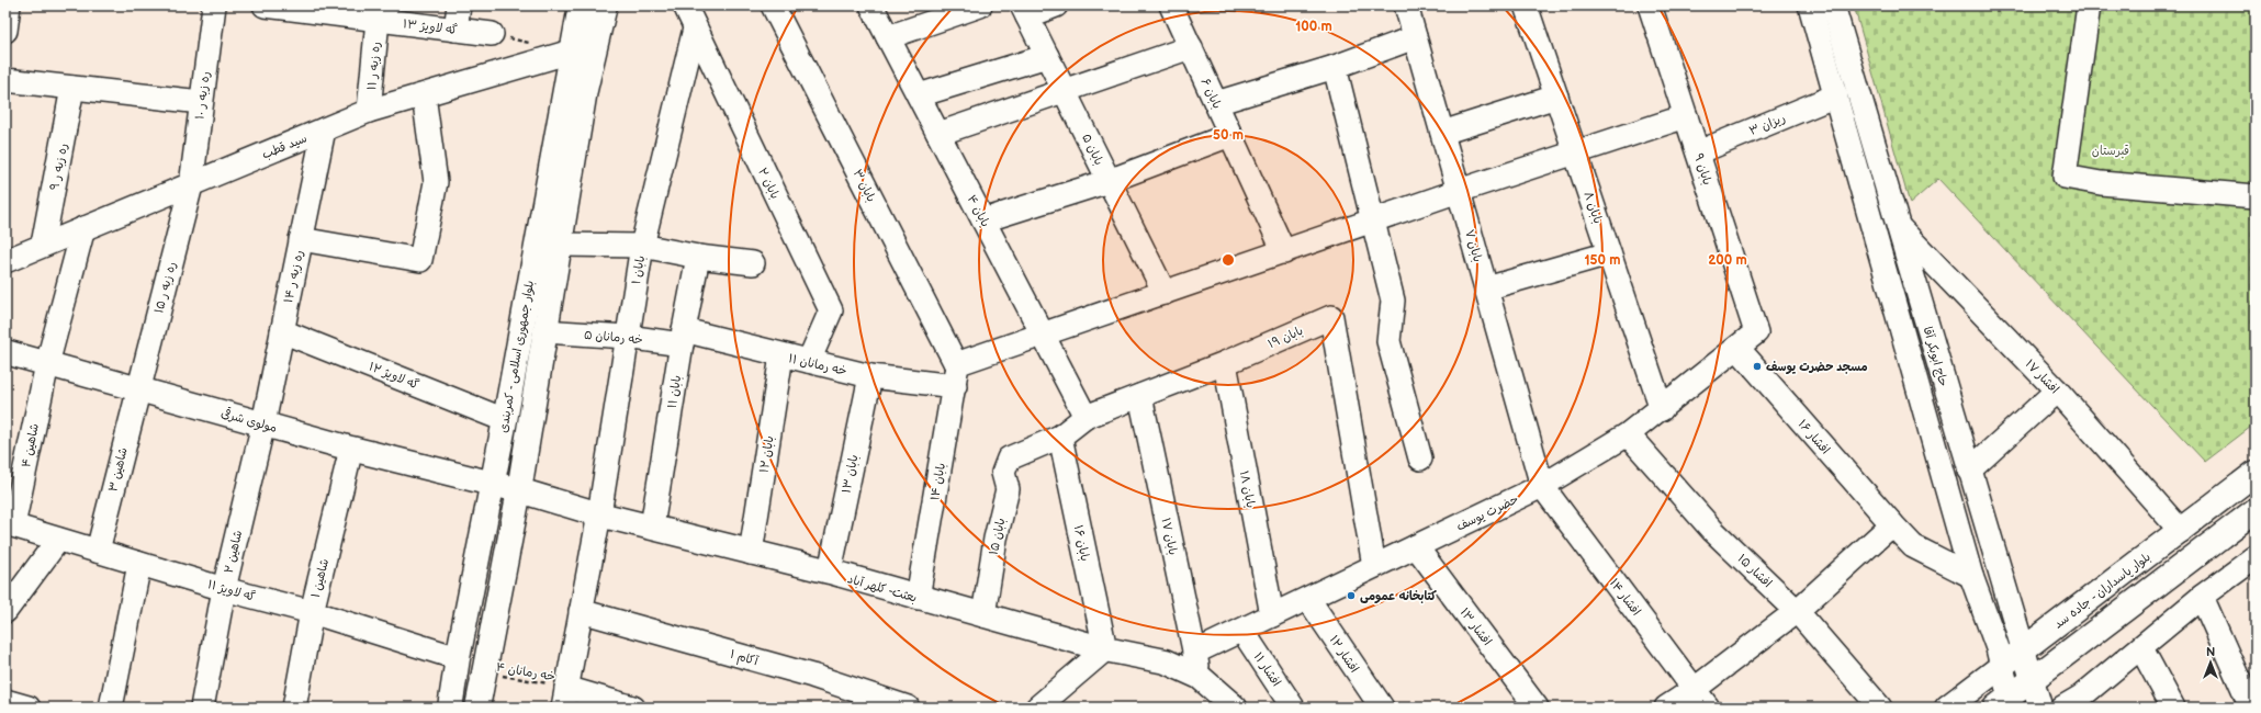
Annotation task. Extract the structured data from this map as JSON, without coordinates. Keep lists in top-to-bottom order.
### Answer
{
  "streets": {
    "main road": [
      "بلوار جمهوری اسلامی - کمربندی",
      "مولوی شرقی",
      "بعثت- کلهر آباد",
      "بلوار پاسداران - جاده سد"
    ],
    "street": [
      "گه لاویژ ۱۳",
      "ره زبه ر ۱۱",
      "بابان ۶",
      "ره زبه ر ۱۰",
      "۳ ریزان",
      "سید قطب",
      "بابان ۵",
      "ره زبه ر ۹",
      "بابان ۹",
      "بابان ۲",
      "بابان ۳",
      "بابان ۸",
      "بابان ۴",
      "بابان ۷",
      "بابان ۱",
      "ره زبه ر ۱۴",
      "ره زبه ر ۱۵",
      "خه رمانان ۵",
      "بابان ۱۹",
      "حاج ابوبکر آقا",
      "خه رمانان ۱۱",
      "گه لاویژ ۱۲",
      "افشار ۱۷",
      "بابان ۱۱",
      "افشار ۱۶",
      "شاهین ۴",
      "بابان ۱۲",
      "شاهین ۳",
      "بابان ۱۳",
      "بابان ۱۴",
      "بابان ۱۸",
      "حضرت یوسف",
      "بابان ۱۵",
      "بابان ۱۷",
      "بابان ۱۶",
      "شاهین ۲",
      "افشار ۱۵",
      "شاهین ۱",
      "گه لاویژ ۱۱",
      "افشار ۱۴",
      "افشار ۱۳",
      "افشار ۱۲",
      "آکام ۱",
      "افشار ۱۱"
    ],
    "path": ["خه رمانان ۴"]
  },
  "crossings": [
    ["گه لاویژ ۱۳", "ره زبه ر ۱۱"],
    ["ره زبه ر ۱۱", "سید قطب"],
    ["ره زبه ر ۱۰", "سید قطب"],
    ["ره زبه ر ۱۰", "ره زبه ر ۱۵"],
    ["۳ ریزان", "بابان ۹"],
    ["۳ ریزان", "حاج ابوبکر آقا"],
    ["سید قطب", "ره زبه ر ۹"],
    ["سید قطب", "ره زبه ر ۱۴"],
    ["سید قطب", "ره زبه ر ۱۵"],
    ["سید قطب", "بلوار جمهوری اسلامی - کمربندی"],
    ["سید قطب", "شاهین ۴"],
    ["بابان ۹", "حضرت یوسف"],
    ["بابان ۲", "بابان ۱"],
    ["بابان ۲", "خه رمانان ۱۱"],
    ["بابان ۳", "خه رمانان ۱۱"],
    ["بابان ۳", "بابان ۱۴"],
    ["بابان ۸", "حضرت یوسف"],
    ["بابان ۴", "بابان ۱۹"],
    ["بابان ۷", "حضرت یوسف"],
    ["بابان ۷", "افشار ۱۴"],
    ["بابان ۱", "خه رمانان ۵"],
    ["بابان ۱", "بعثت- کلهر آباد"],
    ["بابان ۱", "آکام ۱"],
    ["بابان ۱", "خه رمانان ۴"],
    ["ره زبه ر ۱۴", "گه لاویژ ۱۲"],
    ["ره زبه ر ۱۴", "مولوی شرقی"],
    ["ره زبه ر ۱۴", "شاهین ۲"],
    ["ره زبه ر ۱۵", "مولوی شرقی"],
    ["ره زبه ر ۱۵", "شاهین ۳"],
    ["خه رمانان ۵", "بلوار جمهوری اسلامی - کمربندی"],
    ["خه رمانان ۵", "خه رمانان ۱۱"],
    ["خه رمانان ۵", "بابان ۱۱"],
    ["بابان ۱۹", "بابان ۱۸"],
    ["بابان ۱۹", "حضرت یوسف"],
    ["بابان ۱۹", "بابان ۱۵"],
    ["بابان ۱۹", "بابان ۱۷"],
    ["بابان ۱۹", "بابان ۱۶"],
    ["بلوار جمهوری اسلامی - کمربندی", "گه لاویژ ۱۲"],
    ["بلوار جمهوری اسلامی - کمربندی", "مولوی شرقی"],
    ["بلوار جمهوری اسلامی - کمربندی", "بعثت- کلهر آباد"],
    ["بلوار جمهوری اسلامی - کمربندی", "گه لاویژ ۱۱"],
    ["بلوار جمهوری اسلامی - کمربندی", "خه رمانان ۴"],
    ["حاج ابوبکر آقا", "افشار ۱۷"],
    ["حاج ابوبکر آقا", "افشار ۱۶"],
    ["حاج ابوبکر آقا", "بلوار پاسداران - جاده سد"],
    ["خه رمانان ۱۱", "بابان ۱۱"],
    ["خه رمانان ۱۱", "بابان ۱۲"],
    ["خه رمانان ۱۱", "بابان ۱۳"],
    ["خه رمانان ۱۱", "بابان ۱۴"],
    ["افشار ۱۷", "بلوار پاسداران - جاده سد"],
    ["بابان ۱۱", "بعثت- کلهر آباد"],
    ["مولوی شرقی", "شاهین ۴"],
    ["مولوی شرقی", "شاهین ۳"],
    ["مولوی شرقی", "شاهین ۲"],
    ["مولوی شرقی", "شاهین ۱"],
    ["مولوی شرقی", "بعثت- کلهر آباد"],
    ["افشار ۱۶", "حضرت یوسف"],
    ["شاهین ۴", "گه لاویژ ۱۱"],
    ["بابان ۱۲", "بعثت- کلهر آباد"],
    ["شاهین ۳", "گه لاویژ ۱۱"],
    ["بابان ۱۳", "بعثت- کلهر آباد"],
    ["بابان ۱۴", "بعثت- کلهر آباد"],
    ["بابان ۱۸", "حضرت یوسف"],
    ["حضرت یوسف", "بابان ۱۷"],
    ["حضرت یوسف", "افشار ۱۵"],
    ["حضرت یوسف", "افشار ۱۴"],
    ["حضرت یوسف", "افشار ۱۳"],
    ["حضرت یوسف", "افشار ۱۲"],
    ["حضرت یوسف", "افشار ۱۱"],
    ["بابان ۱۵", "بعثت- کلهر آباد"],
    ["بابان ۱۷", "بعثت- کلهر آباد"],
    ["بابان ۱۶", "بعثت- کلهر آباد"],
    ["شاهین ۲", "گه لاویژ ۱۱"],
    ["شاهین ۱", "گه لاویژ ۱۱"]
  ],
  "parks": ["قبرستان"],
  "places": ["مسجد حضرت یوسف", "کتابخانه عمومی"],
  "north": "top",
  "rings": [
    "100 m",
    "50 m",
    "150 m",
    "200 m"
  ]
}
